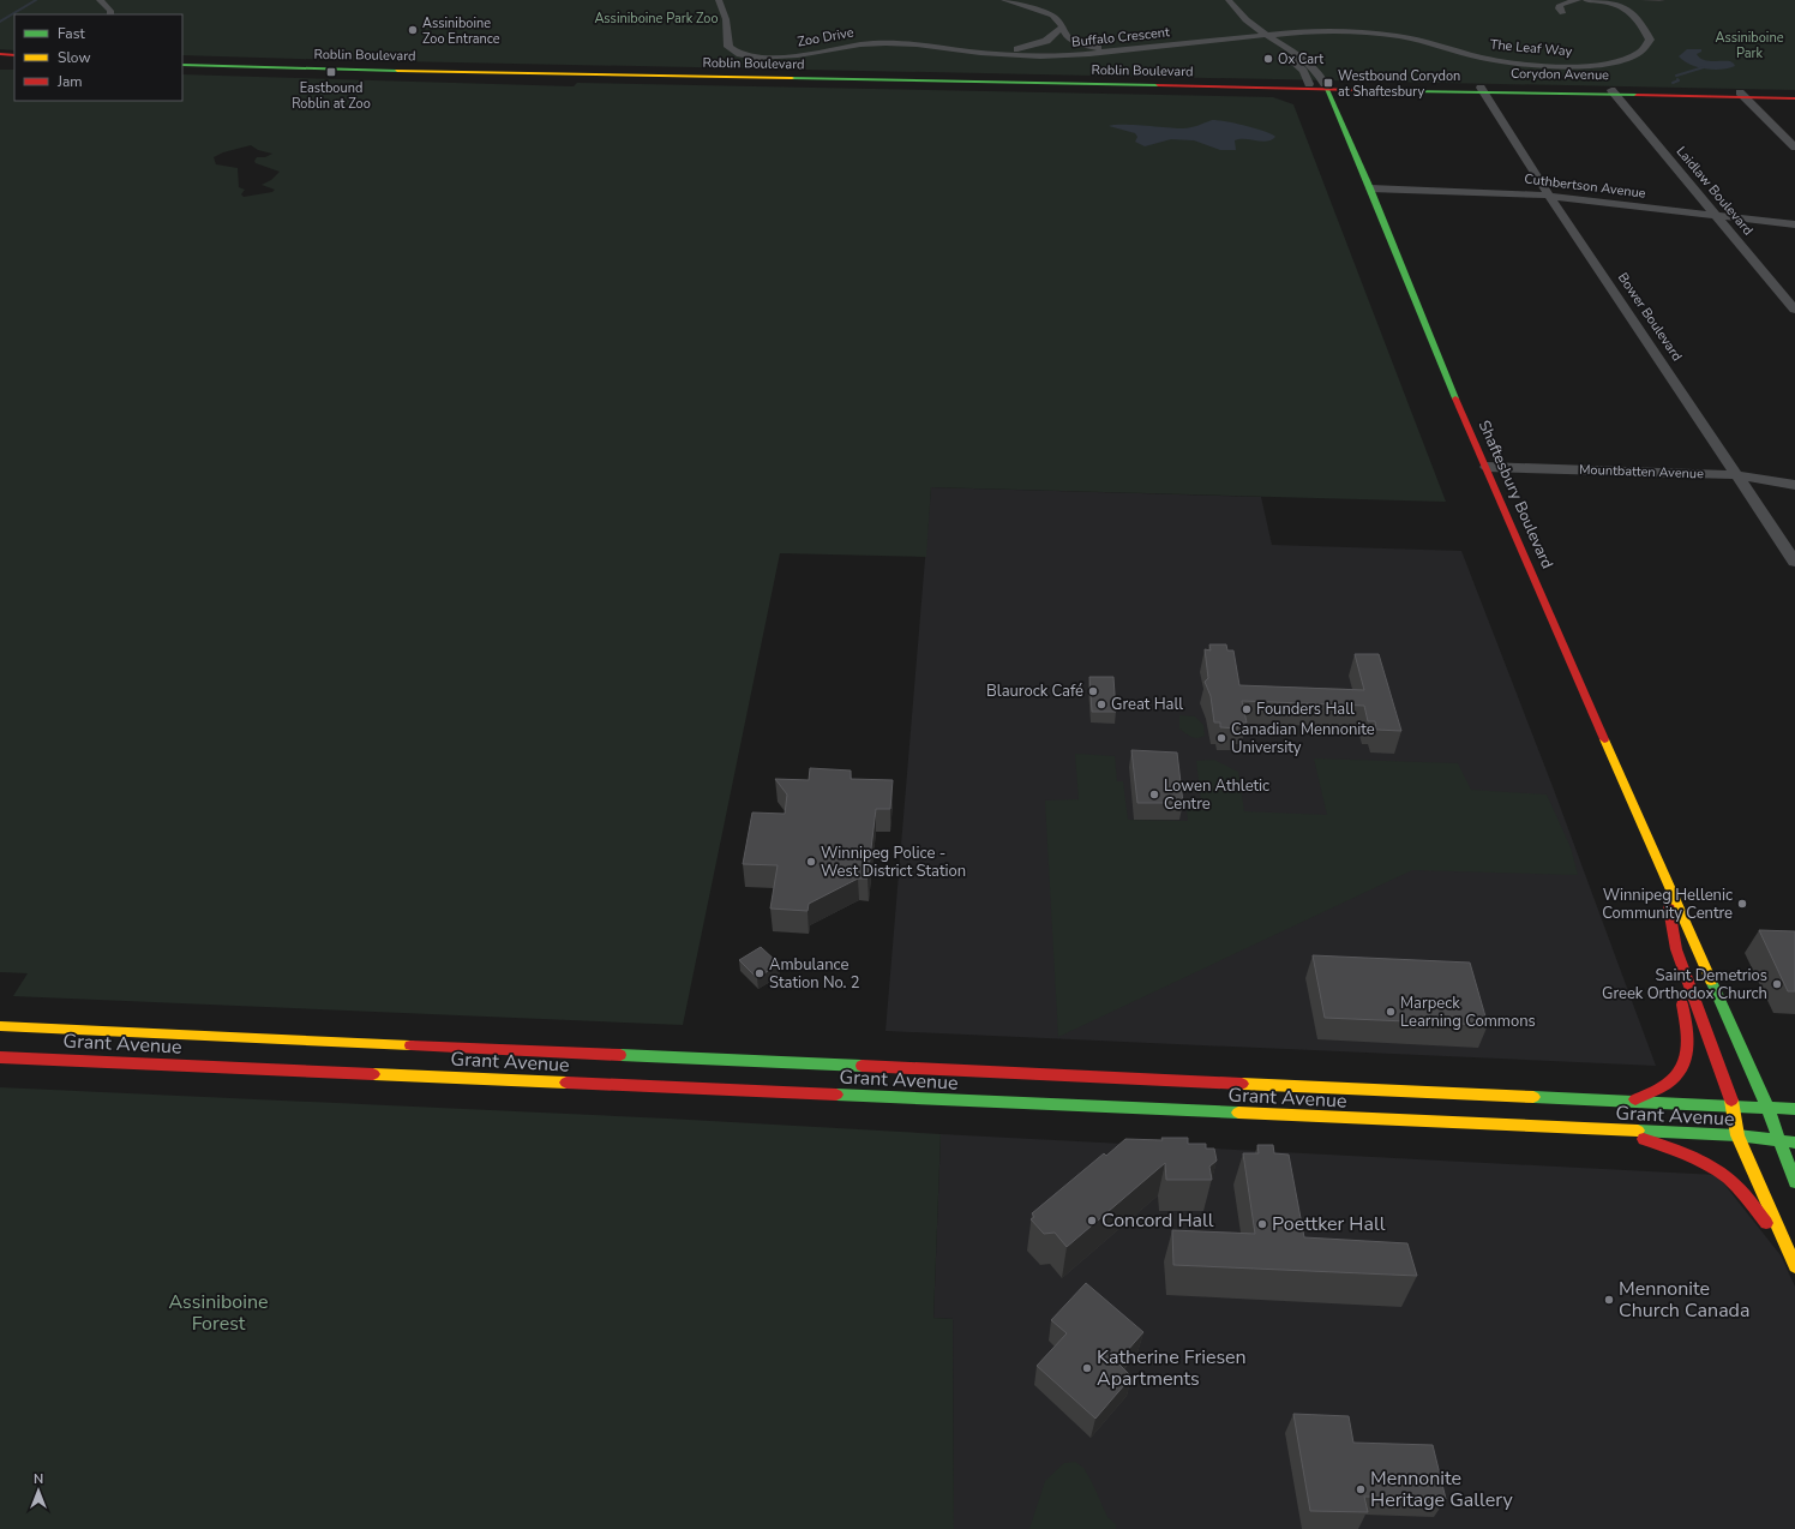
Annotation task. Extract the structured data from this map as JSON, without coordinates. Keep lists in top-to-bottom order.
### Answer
{
  "streets": {
    "main road": [
      "Roblin Boulevard",
      "Corydon Avenue",
      "Shaftesbury Boulevard",
      "Grant Avenue"
    ],
    "street": [
      "Zoo Drive",
      "Buffalo Crescent",
      "The Leaf Way",
      "Cuthbertson Avenue",
      "Laidlaw Boulevard",
      "Bower Boulevard",
      "Mountbatten Avenue"
    ]
  },
  "crossings": [
    ["Zoo Drive", "Buffalo Crescent"],
    ["Buffalo Crescent", "The Leaf Way"],
    ["Roblin Boulevard", "Corydon Avenue"],
    ["Roblin Boulevard", "Shaftesbury Boulevard"],
    ["Corydon Avenue", "Laidlaw Boulevard"],
    ["Corydon Avenue", "Bower Boulevard"],
    ["Corydon Avenue", "Shaftesbury Boulevard"],
    ["Cuthbertson Avenue", "Laidlaw Boulevard"],
    ["Cuthbertson Avenue", "Bower Boulevard"],
    ["Cuthbertson Avenue", "Shaftesbury Boulevard"],
    ["Bower Boulevard", "Mountbatten Avenue"],
    ["Mountbatten Avenue", "Shaftesbury Boulevard"],
    ["Shaftesbury Boulevard", "Grant Avenue"]
  ],
  "parks": ["Assiniboine Park Zoo", "Assiniboine Park", "Assiniboine Forest"],
  "places": {
    "other": [
      "Assiniboine Zoo Entrance",
      "Ox Cart",
      "Blaurock Café",
      "Great Hall",
      "Founders Hall",
      "Canadian Mennonite University",
      "Lowen Athletic Centre",
      "Winnipeg Police - West District Station",
      "Winnipeg Hellenic Community Centre",
      "Ambulance Station No. 2",
      "Saint Demetrios Greek Orthodox Church",
      "Marpeck Learning Commons",
      "Concord Hall",
      "Poettker Hall",
      "Mennonite Church Canada",
      "Katherine Friesen Apartments",
      "Mennonite Heritage Gallery"
    ],
    "transit": ["Eastbound Roblin at Zoo", "Westbound Corydon at Shaftesbury"]
  },
  "legend": ["Fast", "Slow", "Jam"],
  "north": "top"
}
